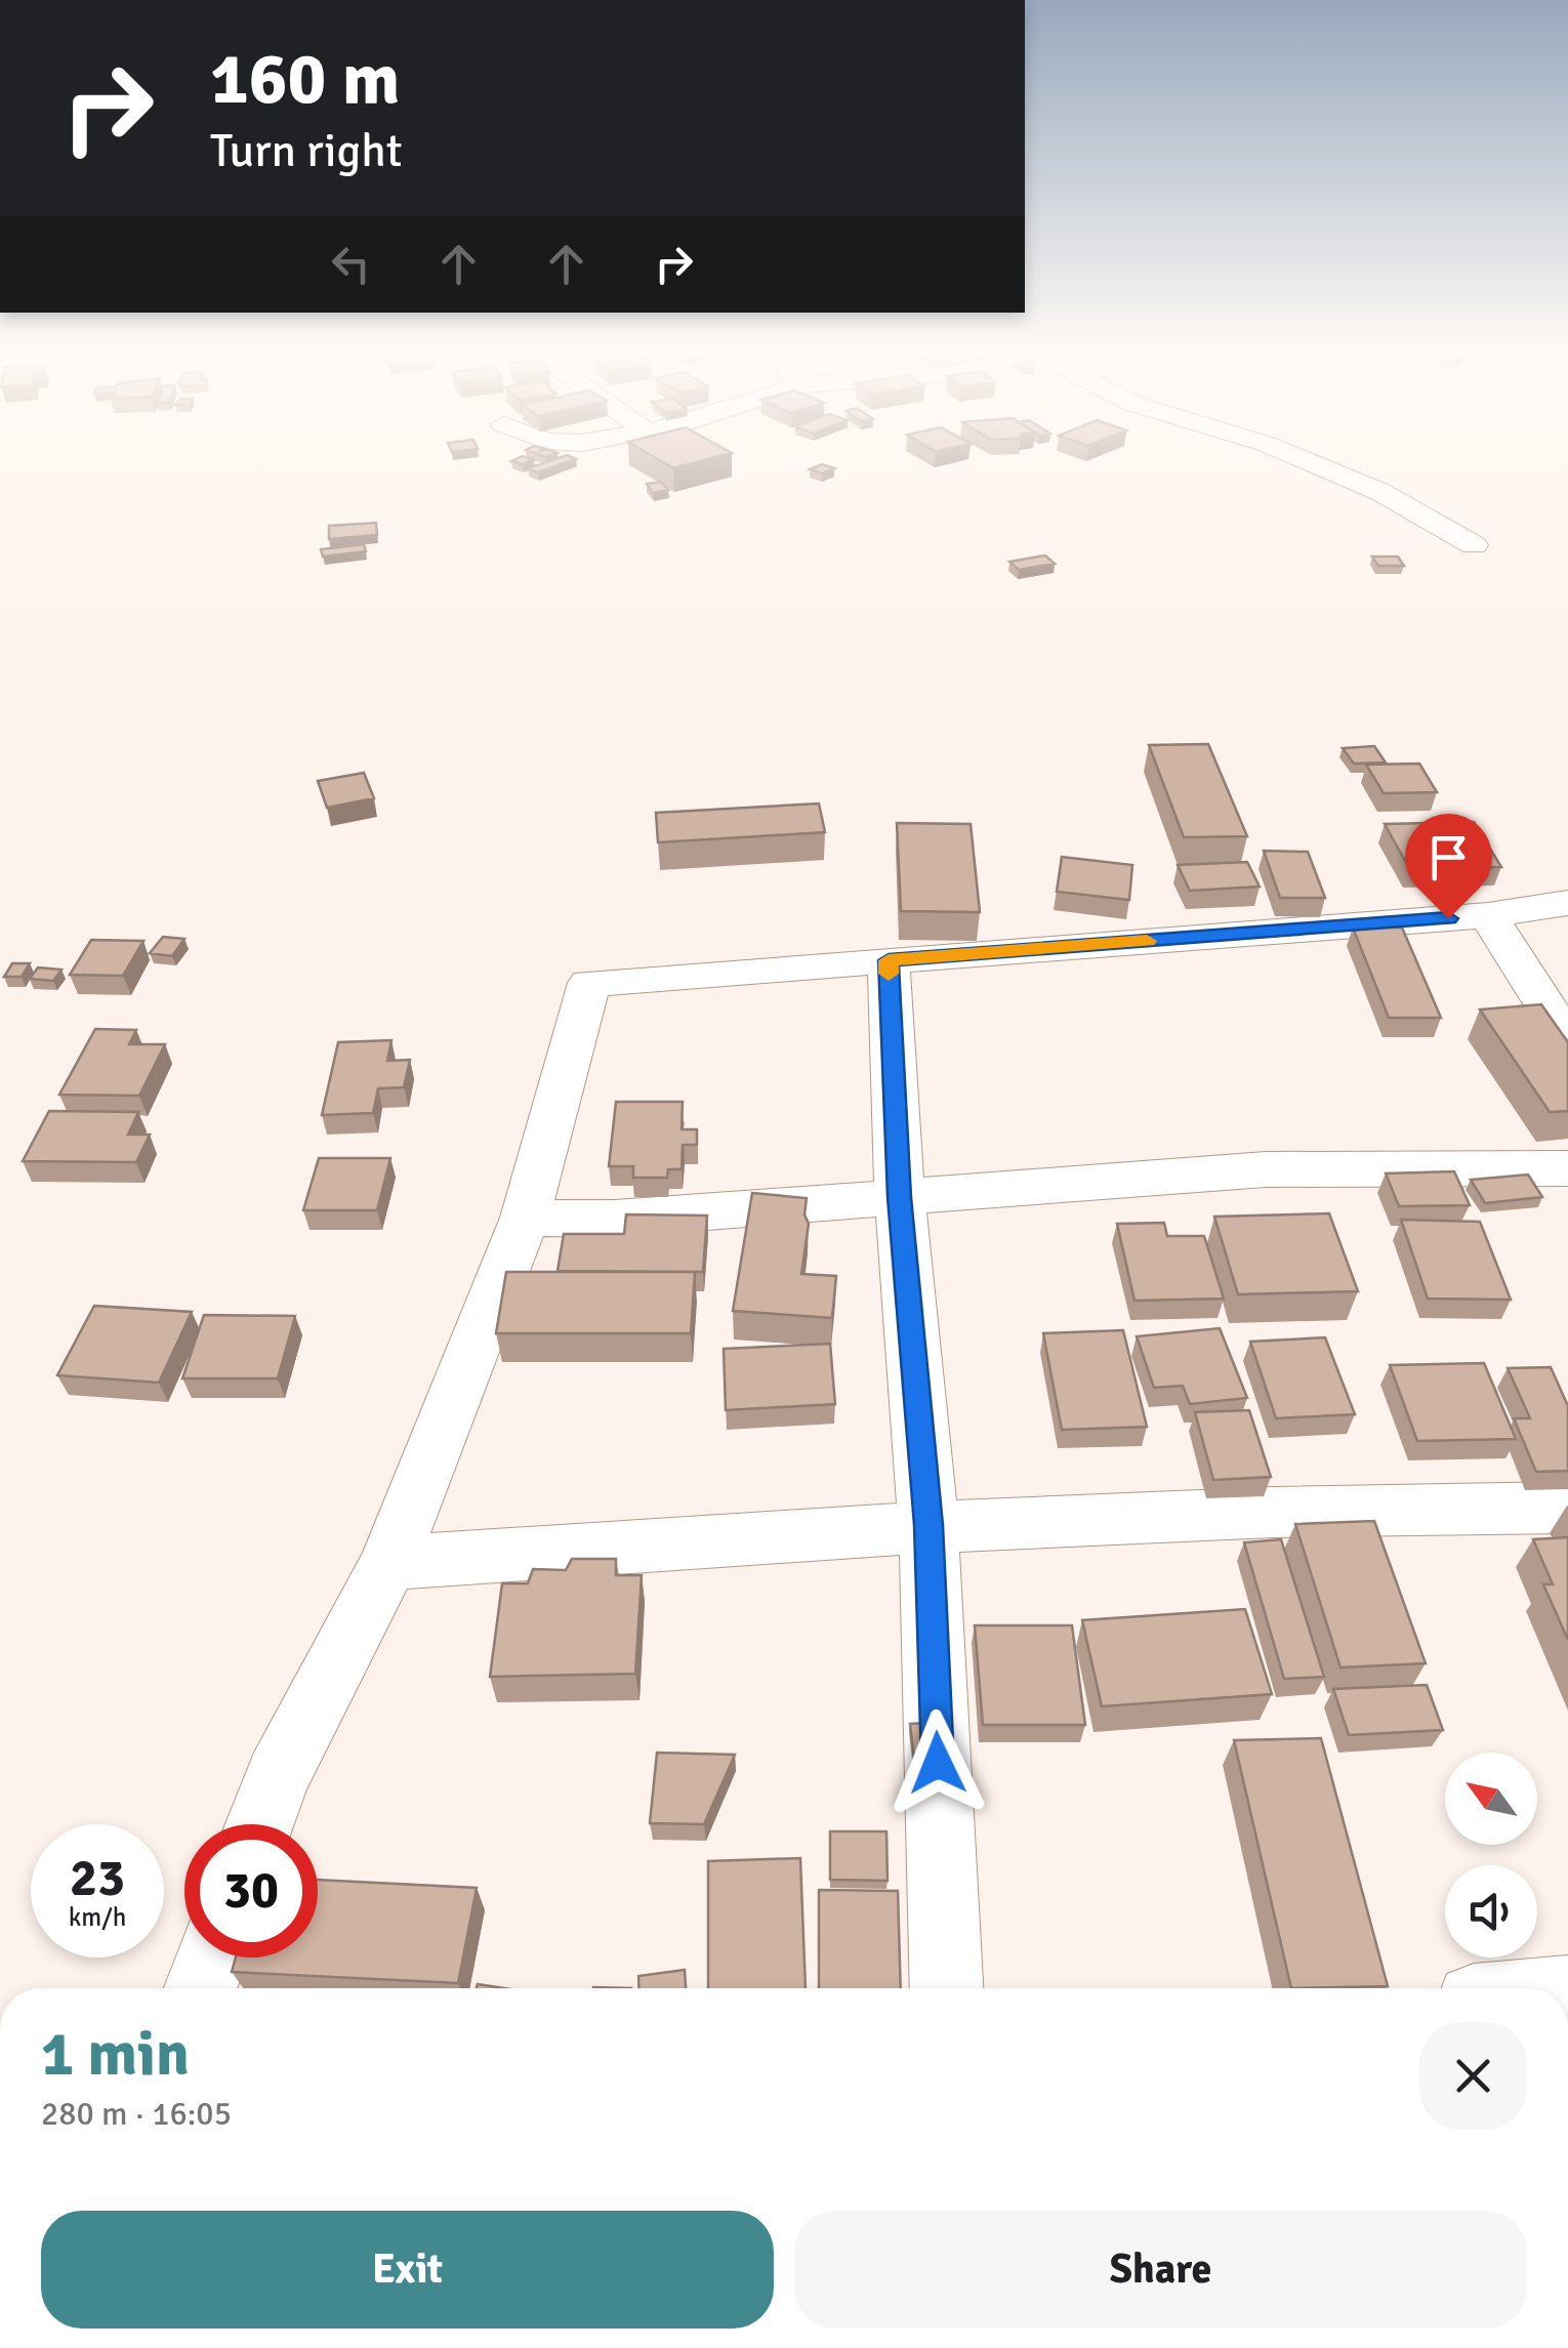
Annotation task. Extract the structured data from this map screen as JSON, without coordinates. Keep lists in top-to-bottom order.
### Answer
{
  "north": "top left",
  "page": {
    "turn": ["160 m", "Turn right"],
    "speed": "23 km/h",
    "limit": "30",
    "heading": ["1 min", "280 m · 16:05"],
    "buttons": ["Exit", "Share"]
  }
}
